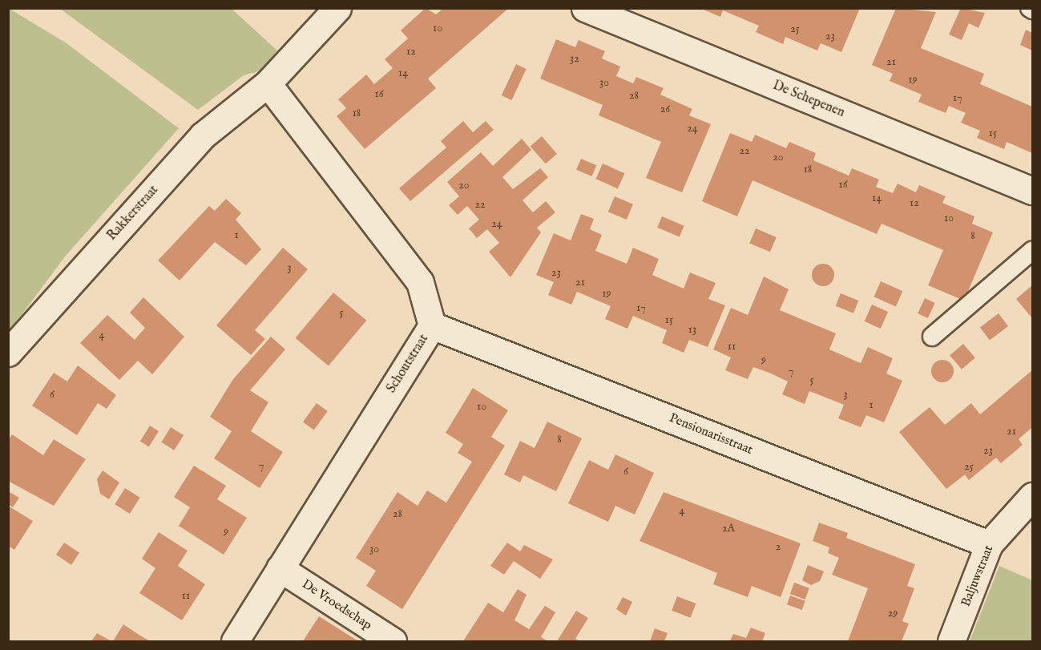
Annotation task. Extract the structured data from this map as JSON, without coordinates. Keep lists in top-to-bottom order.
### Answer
{
  "streets": {
    "street": [
      "De Schepenen",
      "Rakkerstraat",
      "Schoutstraat",
      "Pensionarisstraat",
      "Baljuwstraat",
      "De Vroedschap"
    ]
  },
  "crossings": [
    ["Rakkerstraat", "Schoutstraat"],
    ["Schoutstraat", "Pensionarisstraat"],
    ["Schoutstraat", "De Vroedschap"],
    ["Pensionarisstraat", "Baljuwstraat"]
  ],
  "house_numbers": [
    "10",
    "25",
    "23",
    "12",
    "32",
    "21",
    "14",
    "19",
    "30",
    "16",
    "28",
    "17",
    "26",
    "18",
    "24",
    "15",
    "22",
    "20",
    "18",
    "16",
    "20",
    "14",
    "12",
    "22",
    "10",
    "24",
    "1",
    "8",
    "3",
    "23",
    "21",
    "19",
    "17",
    "5",
    "15",
    "13",
    "4",
    "11",
    "9",
    "7",
    "5",
    "6",
    "3",
    "1",
    "10",
    "21",
    "8",
    "23",
    "7",
    "25",
    "6",
    "4",
    "28",
    "2A",
    "9",
    "2",
    "30",
    "11",
    "29"
  ]
}
